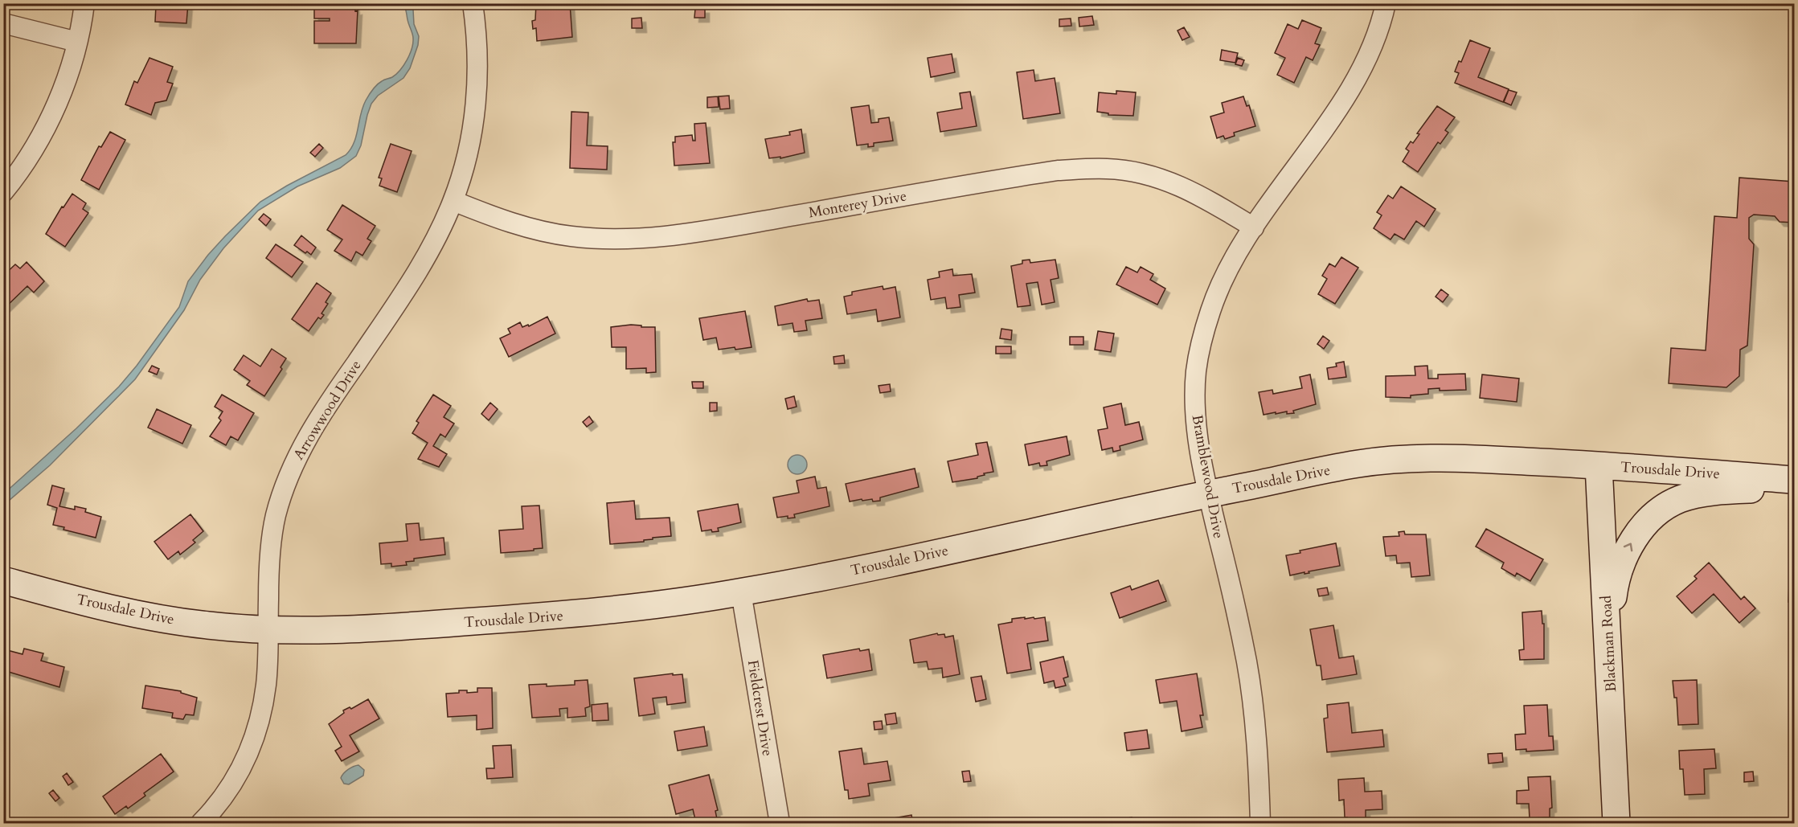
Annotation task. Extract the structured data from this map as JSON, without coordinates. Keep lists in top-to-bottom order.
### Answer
{
  "streets": {
    "street": [
      "Monterey Drive",
      "Arrowwood Drive",
      "Trousdale Drive",
      "Bramblewood Drive",
      "Blackman Road",
      "Fieldcrest Drive"
    ]
  },
  "crossings": [
    ["Monterey Drive", "Arrowwood Drive"],
    ["Monterey Drive", "Bramblewood Drive"],
    ["Arrowwood Drive", "Trousdale Drive"],
    ["Trousdale Drive", "Bramblewood Drive"],
    ["Trousdale Drive", "Blackman Road"],
    ["Trousdale Drive", "Fieldcrest Drive"]
  ]
}
